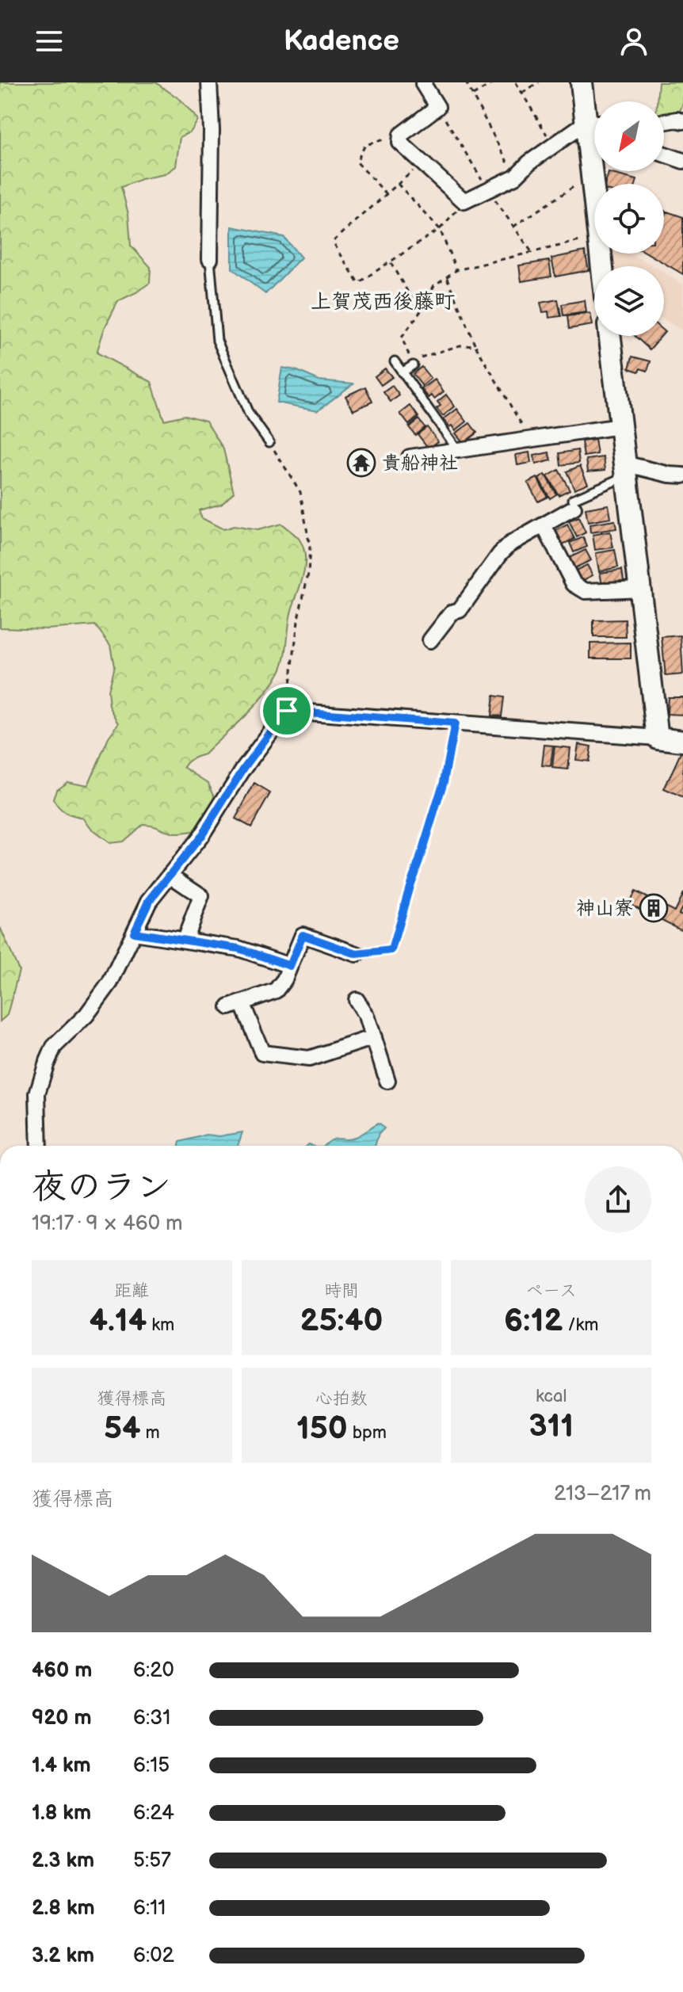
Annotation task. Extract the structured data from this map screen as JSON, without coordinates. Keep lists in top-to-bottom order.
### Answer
{
  "districts": ["上賀茂西後藤町"],
  "places": {
    "temple": ["貴船神社"],
    "building": ["神山寮"]
  },
  "north": "bottom left",
  "page": {
    "header": "Kadence",
    "heading": ["夜のラン", "19:17 · 9 × 460 m"],
    "stats": [
      ["距離", "4.14 km"],
      ["時間", "25:40"],
      ["ペース", "6:12 /km"],
      ["獲得標高", "54 m"],
      ["心拍数", "150 bpm"],
      ["kcal", "311"]
    ],
    "chart": ["獲得標高", "213–217 m"],
    "list": [
      {
        "name": "460 m",
        "note": "6:20"
      },
      {
        "name": "920 m",
        "note": "6:31"
      },
      {
        "name": "1.4 km",
        "note": "6:15"
      },
      {
        "name": "1.8 km",
        "note": "6:24"
      },
      {
        "name": "2.3 km",
        "note": "5:57"
      },
      {
        "name": "2.8 km",
        "note": "6:11"
      },
      {
        "name": "3.2 km",
        "note": "6:02"
      }
    ]
  }
}
